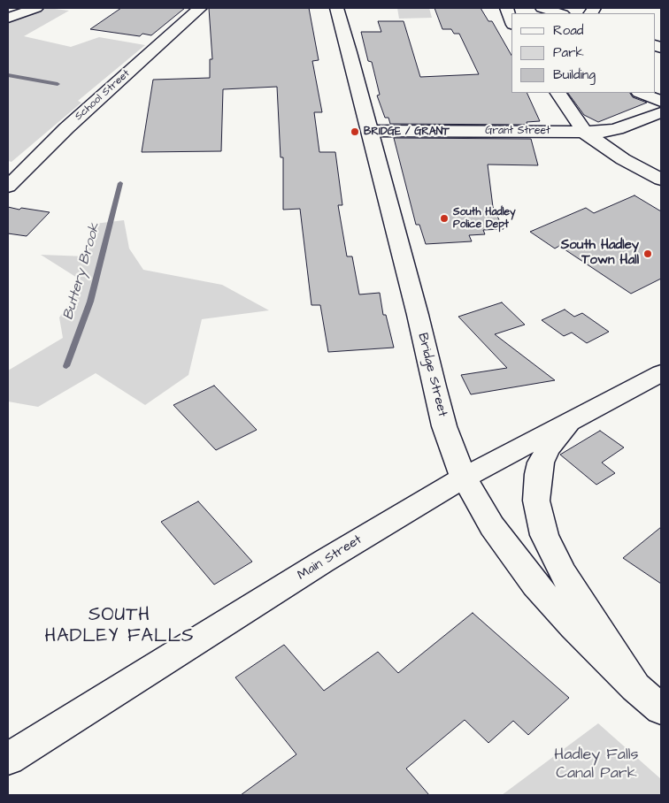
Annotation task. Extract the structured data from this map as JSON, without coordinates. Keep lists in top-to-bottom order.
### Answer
{
  "streets": {
    "main road": [
      "School Street",
      "Grant Street",
      "Bridge Street",
      "Main Street"
    ]
  },
  "crossings": [
    ["Grant Street", "Bridge Street"],
    ["Bridge Street", "Main Street"]
  ],
  "districts": ["SOUTH HADLEY FALLS"],
  "water": ["Buttery Brook"],
  "parks": ["Hadley Falls Canal Park"],
  "places": ["BRIDGE / GRANT", "South Hadley Police Dept", "South Hadley Town Hall"],
  "legend": ["Road", "Park", "Building"]
}
